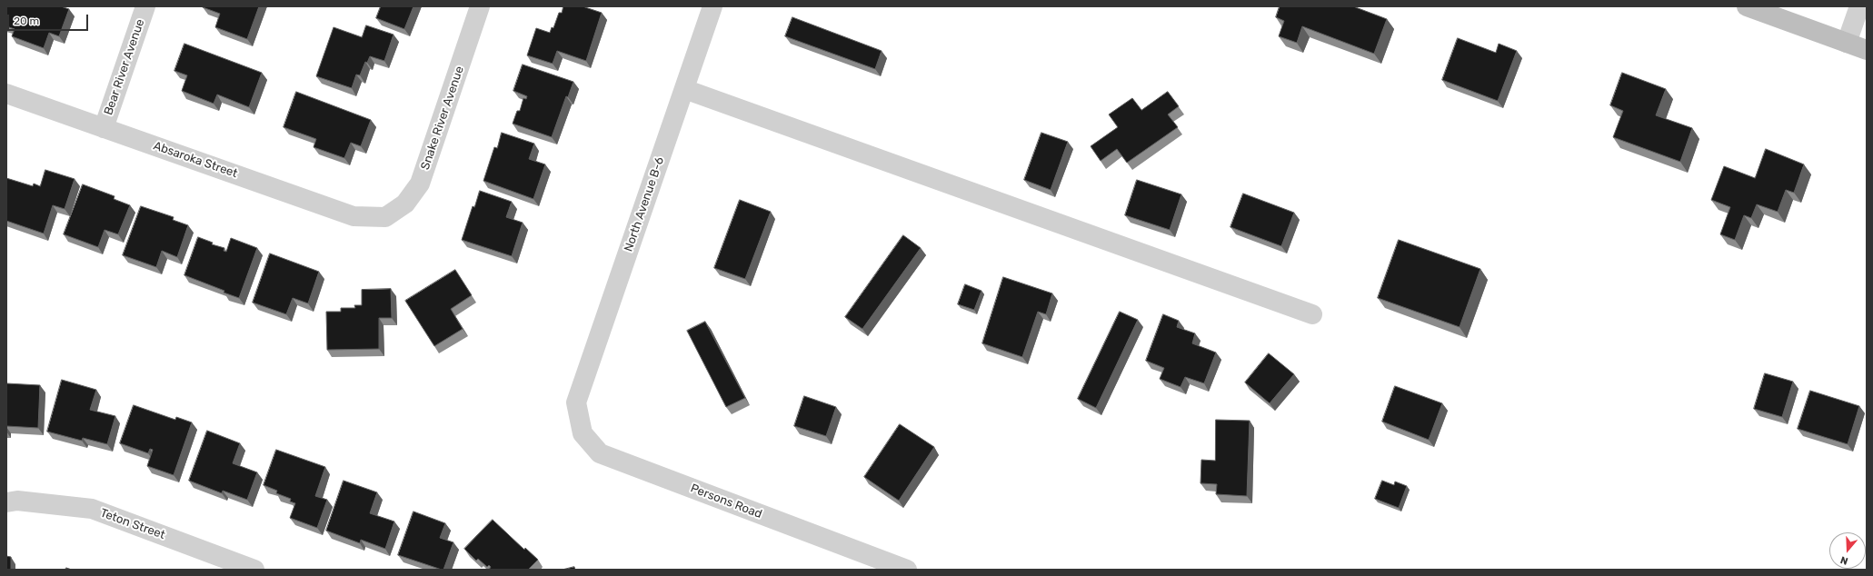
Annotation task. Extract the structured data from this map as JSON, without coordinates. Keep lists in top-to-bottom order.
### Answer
{
  "streets": {
    "street": [
      "Bear River Avenue",
      "Snake River Avenue",
      "Absaroka Street",
      "North Avenue B-6",
      "Persons Road",
      "Teton Street"
    ]
  },
  "crossings": [
    ["Bear River Avenue", "Absaroka Street"],
    ["Snake River Avenue", "Absaroka Street"],
    ["North Avenue B-6", "Persons Road"]
  ],
  "scale_bar": "20 m",
  "north": "bottom"
}
